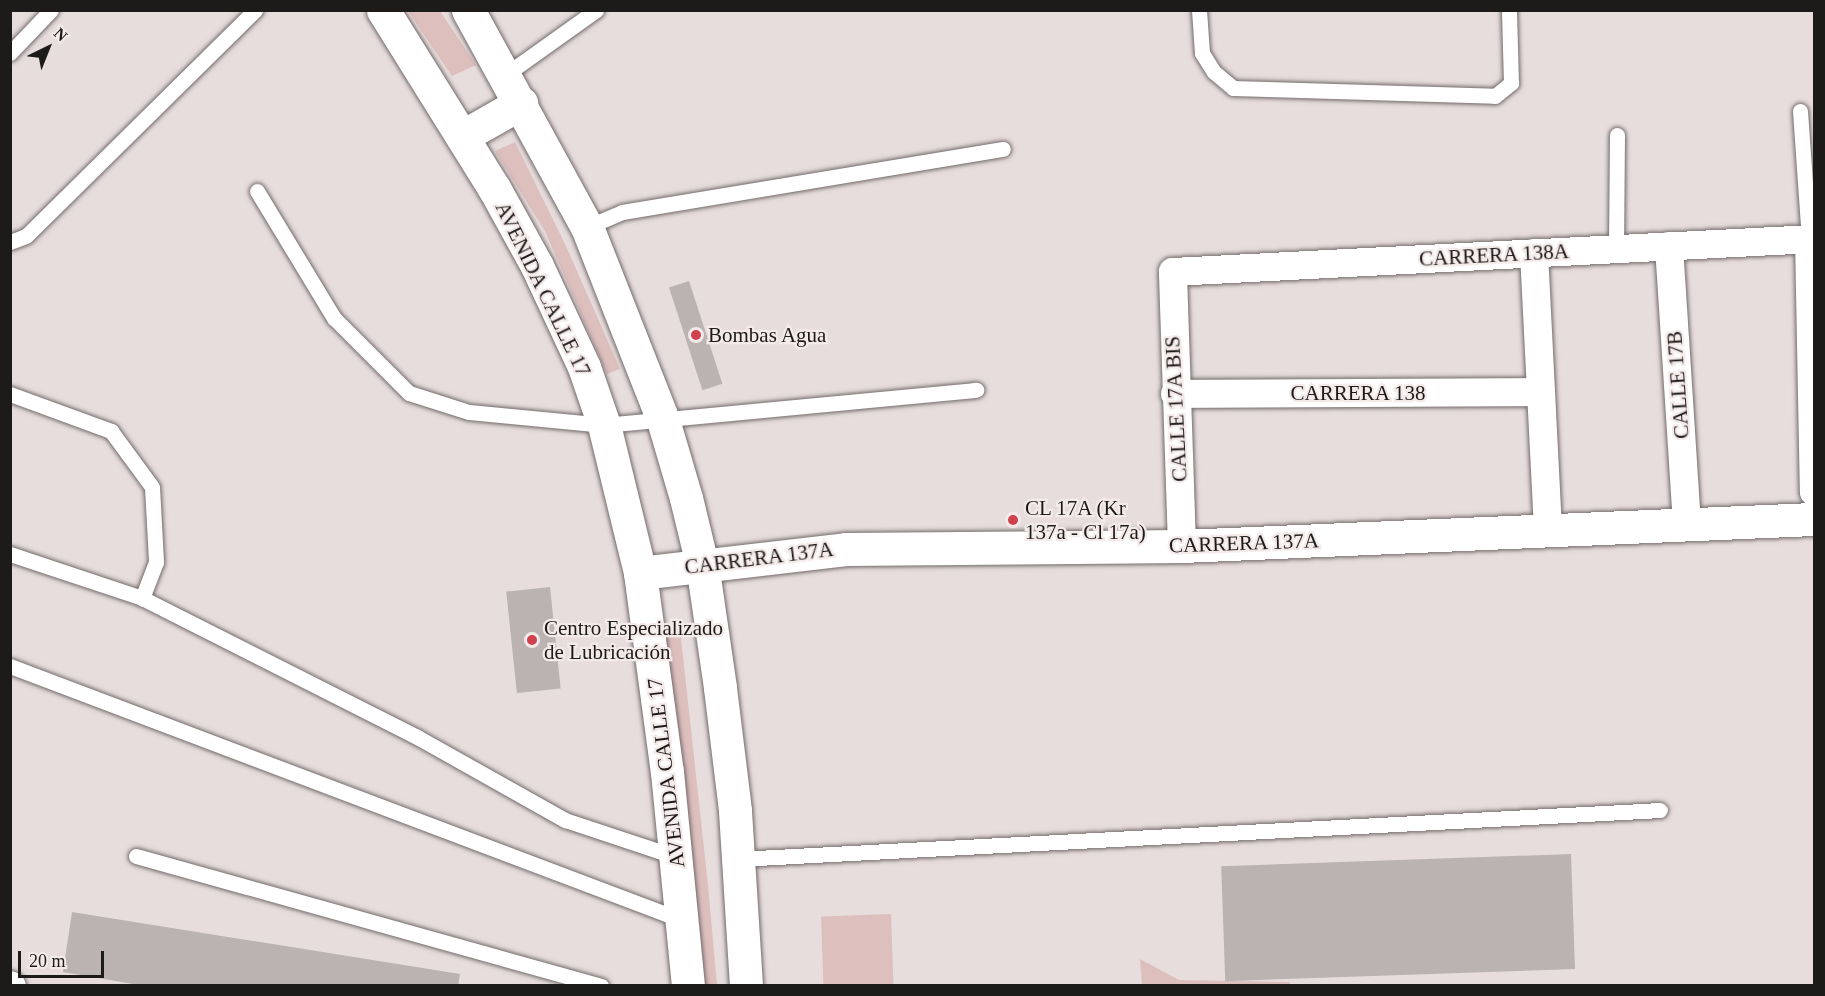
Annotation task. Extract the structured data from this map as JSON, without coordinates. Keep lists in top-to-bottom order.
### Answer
{
  "streets": {
    "main road": ["AVENIDA CALLE 17", "CARRERA 137A"],
    "street": [
      "CARRERA 138A",
      "CALLE 17B",
      "CARRERA 138",
      "CALLE 17A BIS"
    ]
  },
  "crossings": [
    ["CARRERA 138A", "CALLE 17B"],
    ["CARRERA 138A", "CALLE 17A BIS"],
    ["AVENIDA CALLE 17", "CARRERA 137A"],
    ["CALLE 17B", "CARRERA 137A"],
    ["CARRERA 138", "CALLE 17A BIS"],
    ["CALLE 17A BIS", "CARRERA 137A"]
  ],
  "places": ["Bombas Agua", "CL 17A (Kr 137a - Cl 17a)", "Centro Especializado de Lubricación"],
  "scale_bar": "20 m",
  "north": "top right"
}
